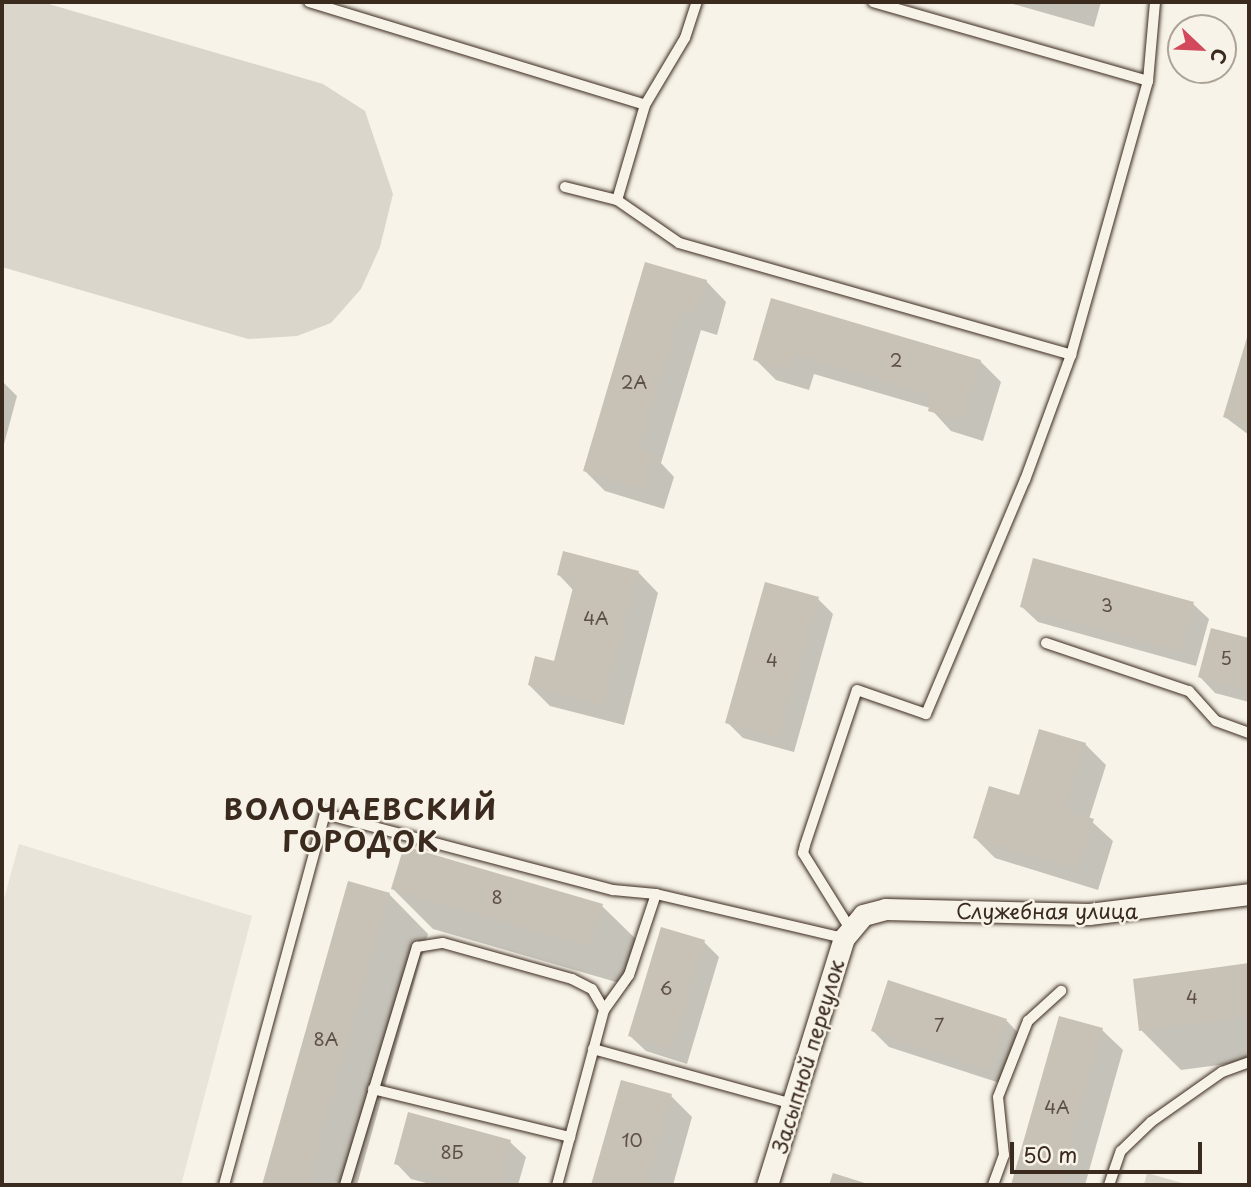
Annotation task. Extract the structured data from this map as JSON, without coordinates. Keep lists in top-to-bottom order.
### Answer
{
  "streets": {
    "street": ["Служебная улица", "Засыпной переулок"]
  },
  "crossings": [
    ["Служебная улица", "Засыпной переулок"]
  ],
  "districts": ["ВОЛОЧАЕВСКИЙ ГОРОДОК"],
  "house_numbers": [
    "2",
    "2А",
    "3",
    "4А",
    "5",
    "4",
    "8",
    "6",
    "4",
    "7",
    "8А",
    "4А",
    "10",
    "8Б"
  ],
  "scale_bar": "50 m",
  "north": "bottom right"
}
